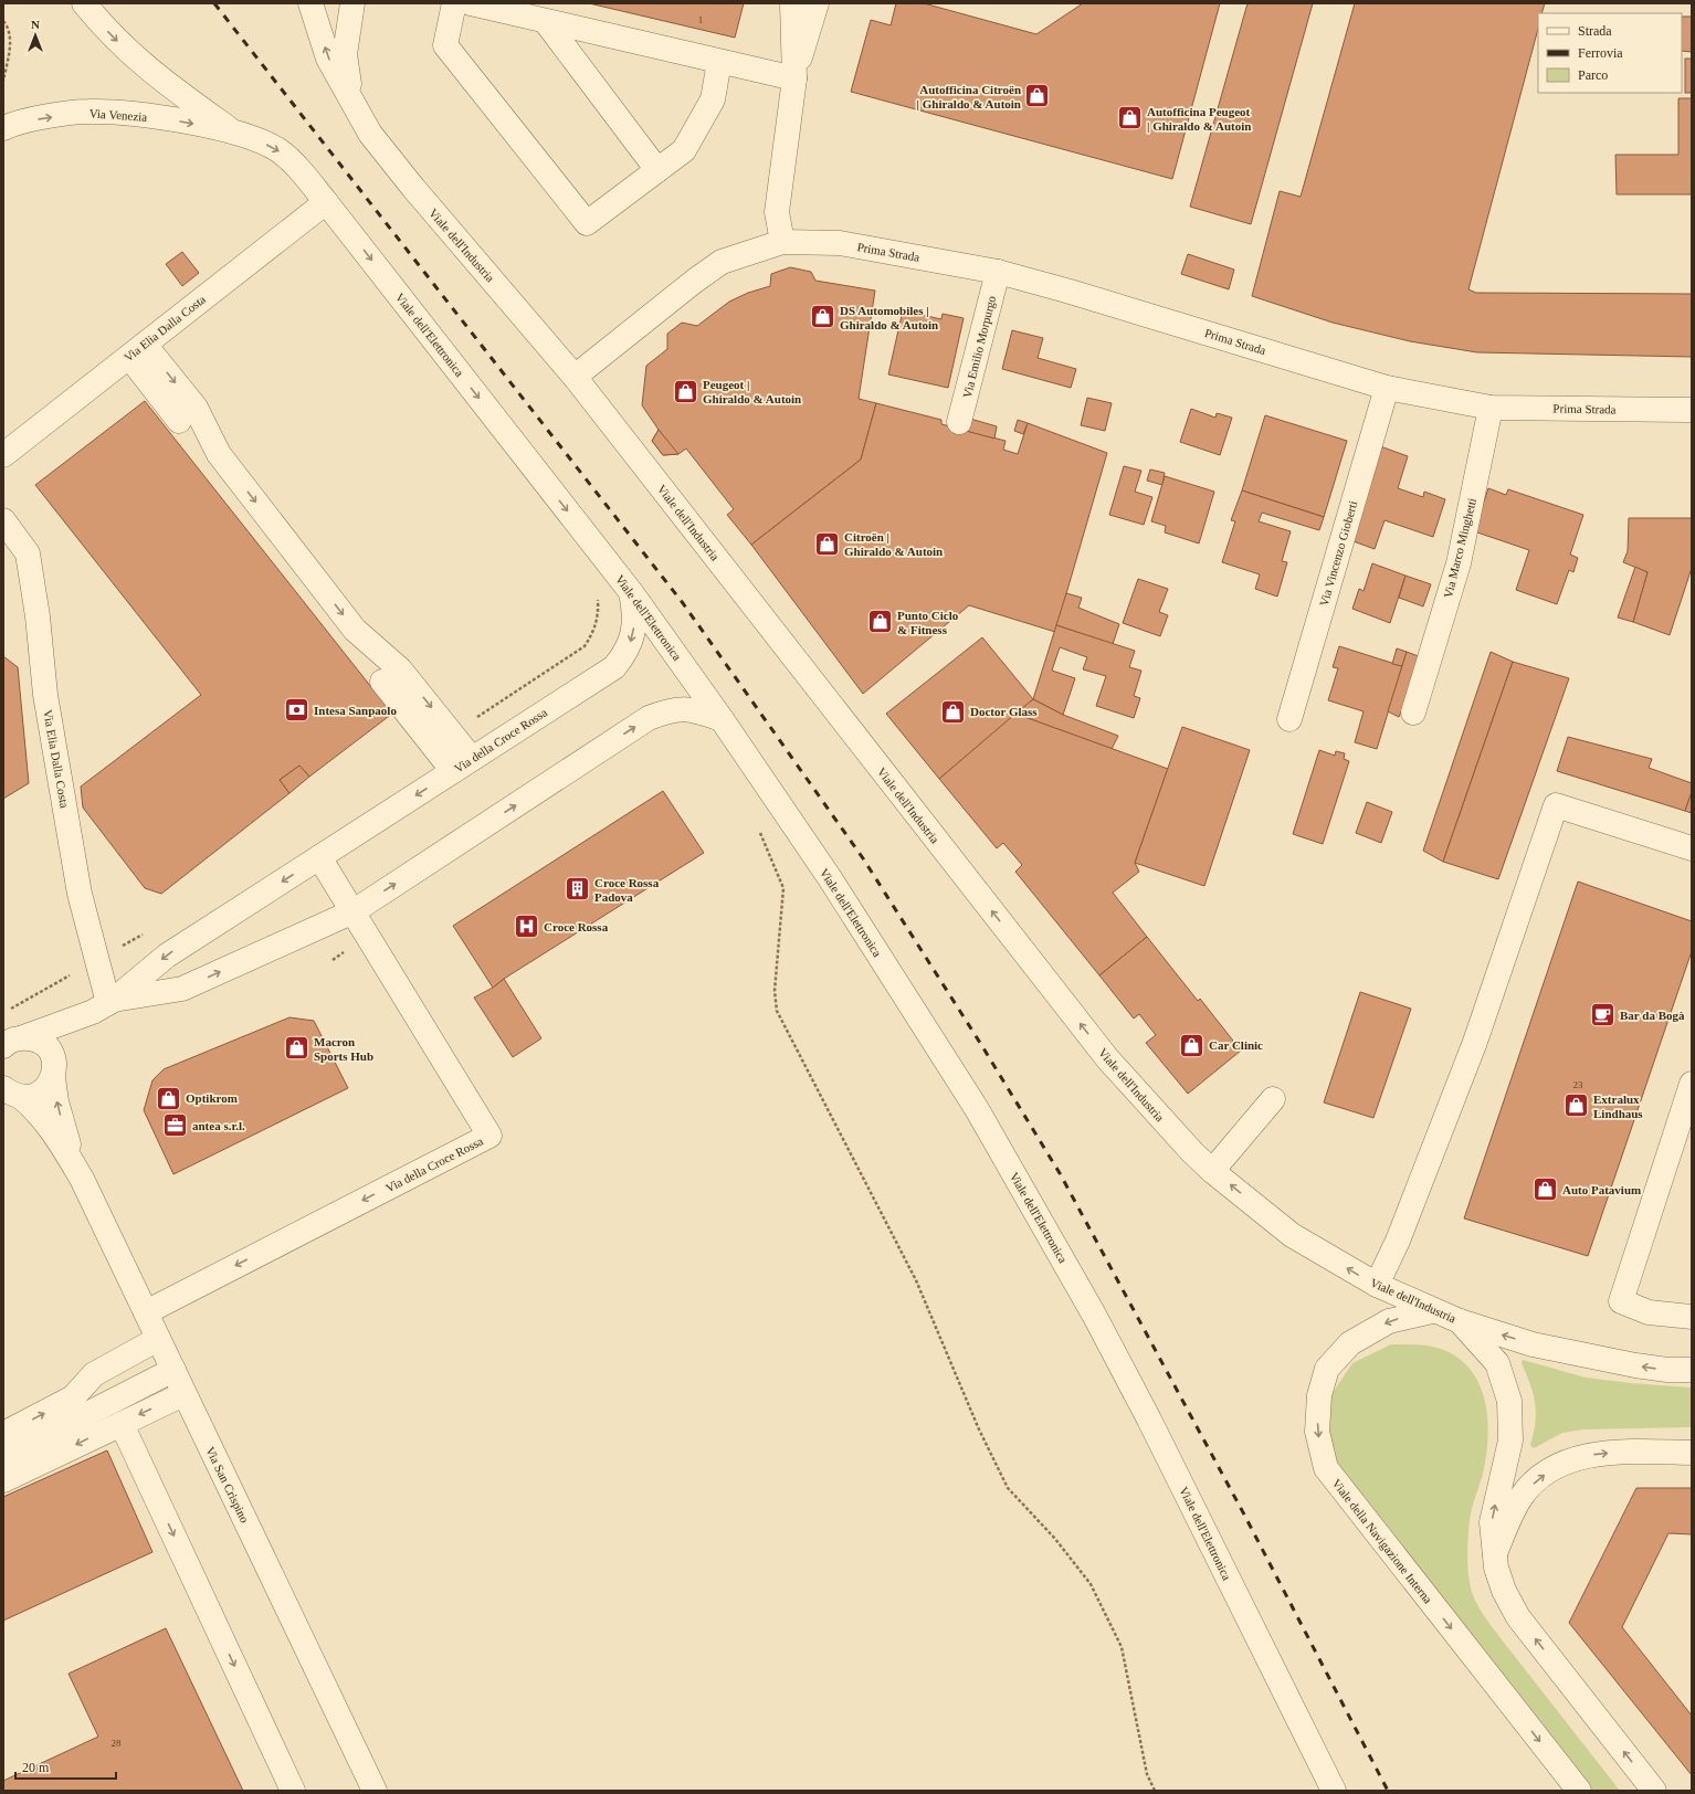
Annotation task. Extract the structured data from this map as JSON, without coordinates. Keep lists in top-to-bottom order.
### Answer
{
  "streets": {
    "street": [
      "Via Venezia",
      "Viale dell'Industria",
      "Prima Strada",
      "Via Elia Dalla Costa",
      "Viale dell'Elettronica",
      "Via Emilio Morpurgo",
      "Via Marco Minghetti",
      "Via Vincenzo Gioberti",
      "Via della Croce Rossa",
      "Via San Crispino",
      "Viale della Navigazione Interna"
    ]
  },
  "crossings": [
    ["Via Venezia", "Viale dell'Elettronica"],
    ["Viale dell'Industria", "Prima Strada"],
    ["Viale dell'Industria", "Viale della Navigazione Interna"],
    ["Prima Strada", "Via Emilio Morpurgo"],
    ["Prima Strada", "Via Marco Minghetti"],
    ["Prima Strada", "Via Vincenzo Gioberti"],
    ["Via Elia Dalla Costa", "Viale dell'Elettronica"],
    ["Via Elia Dalla Costa", "Via della Croce Rossa"],
    ["Viale dell'Elettronica", "Via della Croce Rossa"],
    ["Via della Croce Rossa", "Via San Crispino"]
  ],
  "one_way": ["Via Venezia", "Viale dell'Industria"],
  "places": {
    "shop": [
      "Autofficina Citroën | Ghiraldo & Autoin",
      "Autofficina Peugeot | Ghiraldo & Autoin",
      "DS Automobiles | Ghiraldo & Autoin",
      "Peugeot | Ghiraldo & Autoin",
      "Citroën | Ghiraldo & Autoin",
      "Punto Ciclo & Fitness",
      "Doctor Glass",
      "Car Clinic",
      "Macron Sports Hub",
      "Optikrom",
      "Extralux Lindhaus",
      "Auto Patavium"
    ],
    "bank": ["Intesa Sanpaolo"],
    "building": ["Croce Rossa Padova"],
    "hospital": ["Croce Rossa"],
    "cafe": ["Bar da Bogà"],
    "office": ["antea s.r.l."]
  },
  "house_numbers": ["1", "23", "28"],
  "legend": ["Strada", "Ferrovia", "Parco"],
  "scale_bar": "20 m",
  "north": "top"
}
